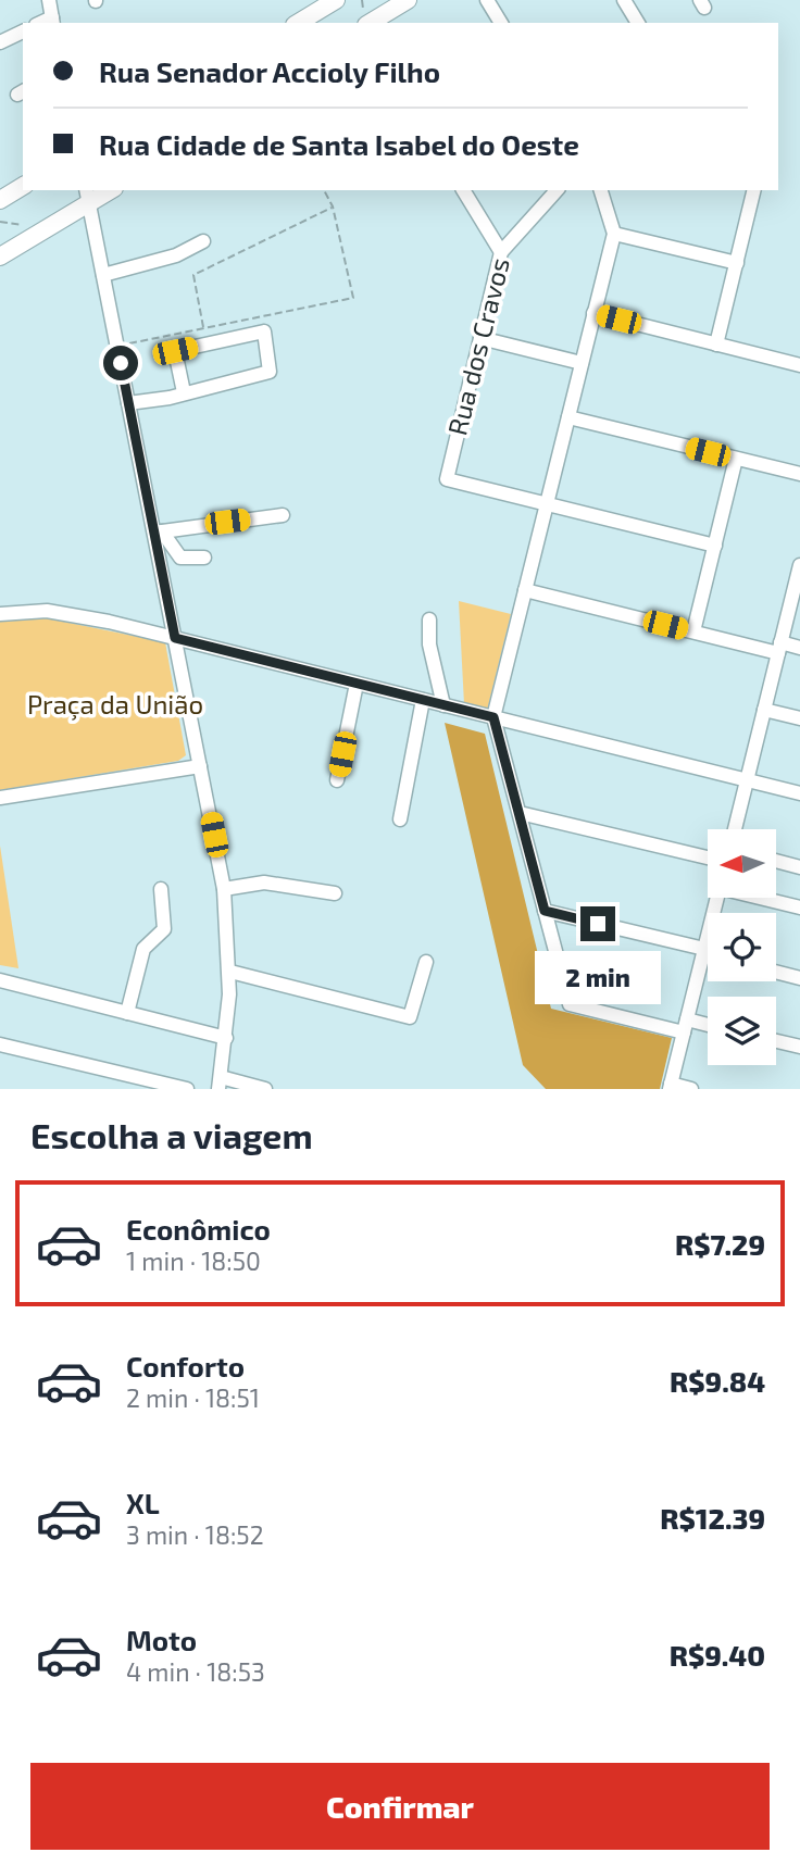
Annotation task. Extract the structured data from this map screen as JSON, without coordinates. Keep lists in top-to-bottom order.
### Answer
{
  "streets": {
    "street": ["Rua dos Cravos"]
  },
  "parks": ["Praça da União"],
  "north": "left",
  "page": {
    "banner": ["Rua Senador Accioly Filho", "Rua Cidade de Santa Isabel do Oeste"],
    "bubble": "2 min",
    "heading": "Escolha a viagem",
    "list": [
      {
        "name": "Econômico",
        "note": "1 min · 18:50",
        "value": "R$7.29"
      },
      {
        "name": "Conforto",
        "note": "2 min · 18:51",
        "value": "R$9.84"
      },
      {
        "name": "XL",
        "note": "3 min · 18:52",
        "value": "R$12.39"
      },
      {
        "name": "Moto",
        "note": "4 min · 18:53",
        "value": "R$9.40"
      }
    ],
    "buttons": "Confirmar"
  }
}
